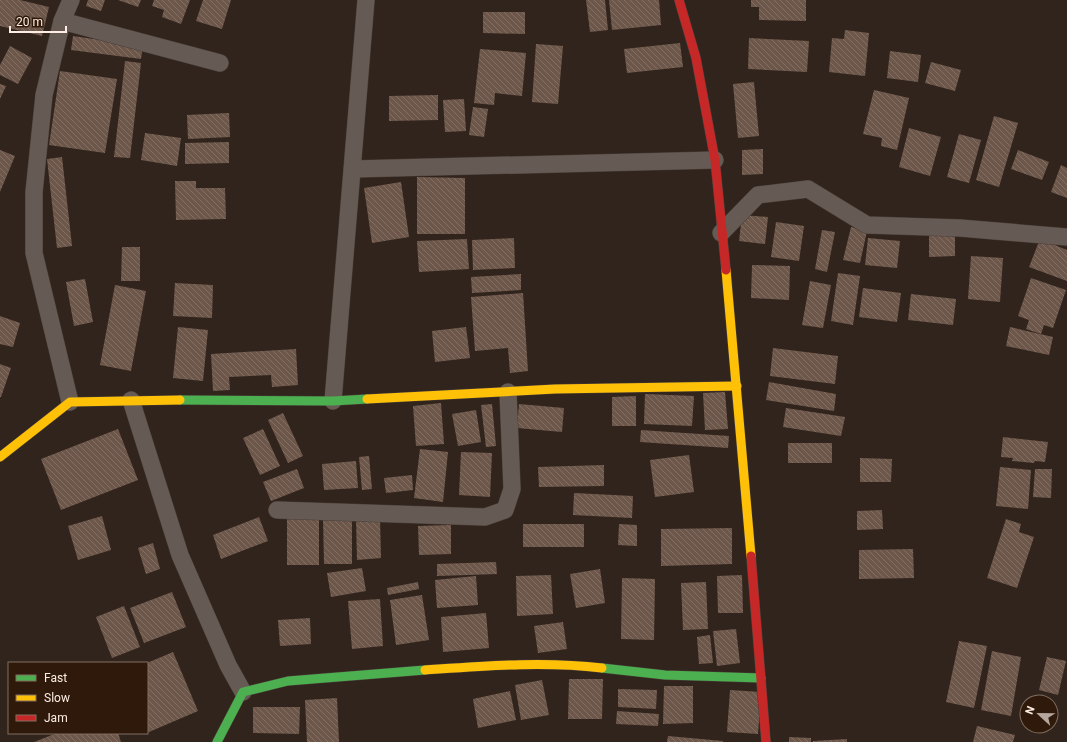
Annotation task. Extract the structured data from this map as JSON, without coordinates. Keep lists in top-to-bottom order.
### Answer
{
  "legend": ["Fast", "Slow", "Jam"],
  "scale_bar": "20 m",
  "north": "left"
}
